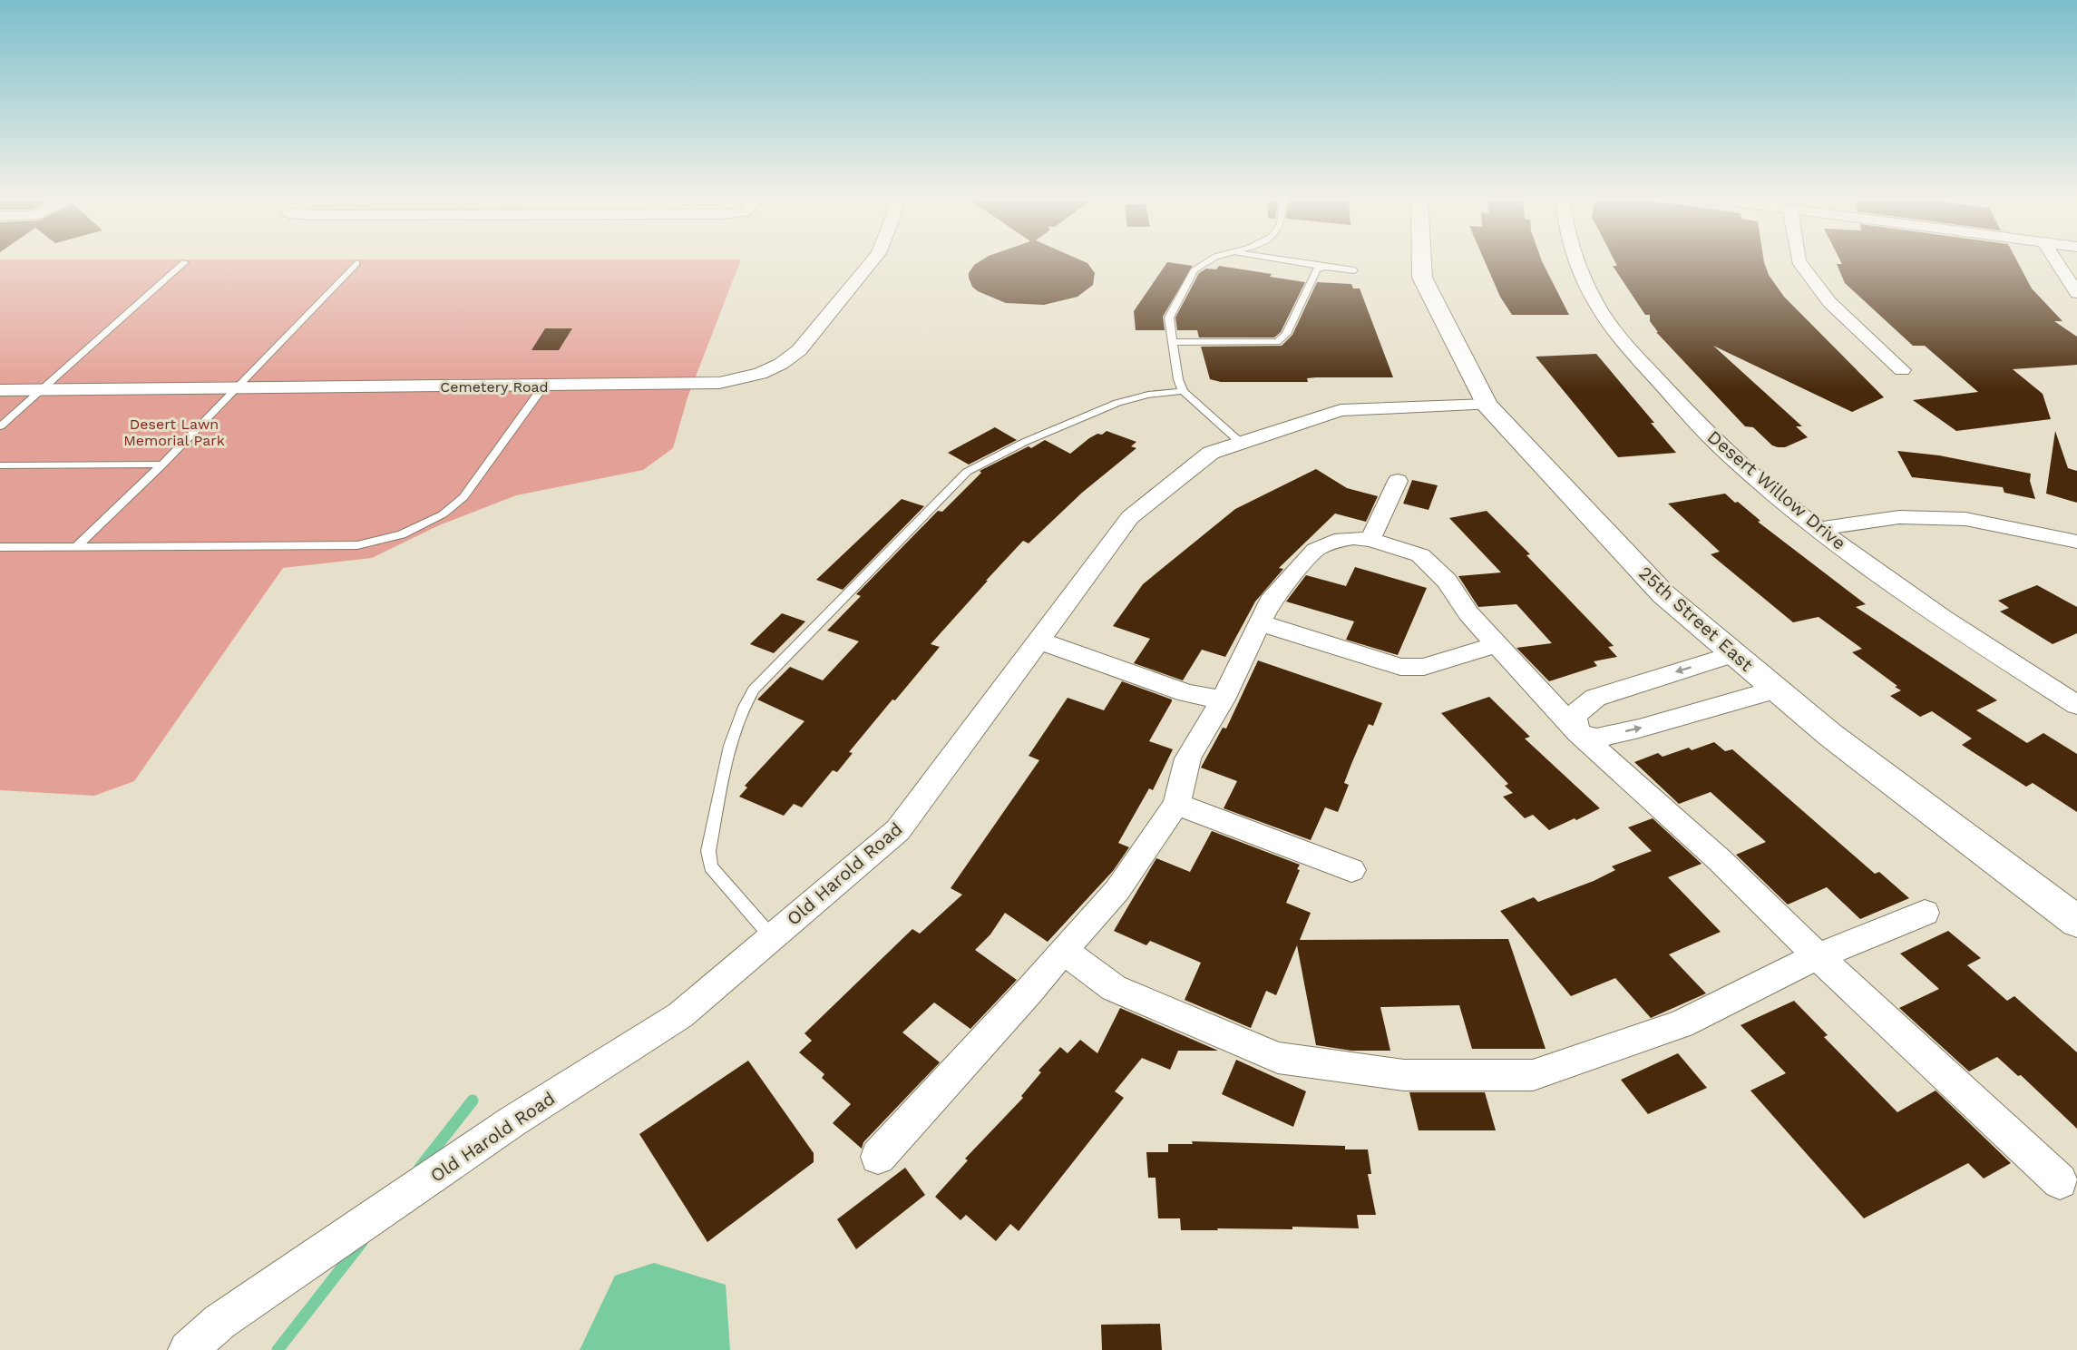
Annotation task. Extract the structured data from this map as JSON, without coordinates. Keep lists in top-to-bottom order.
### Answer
{
  "streets": {
    "main road": ["25th Street East"],
    "street": ["Cemetery Road", "Desert Willow Drive", "Old Harold Road"]
  },
  "crossings": [
    ["25th Street East", "Old Harold Road"]
  ],
  "parks": ["Desert Lawn Memorial Park"]
}
